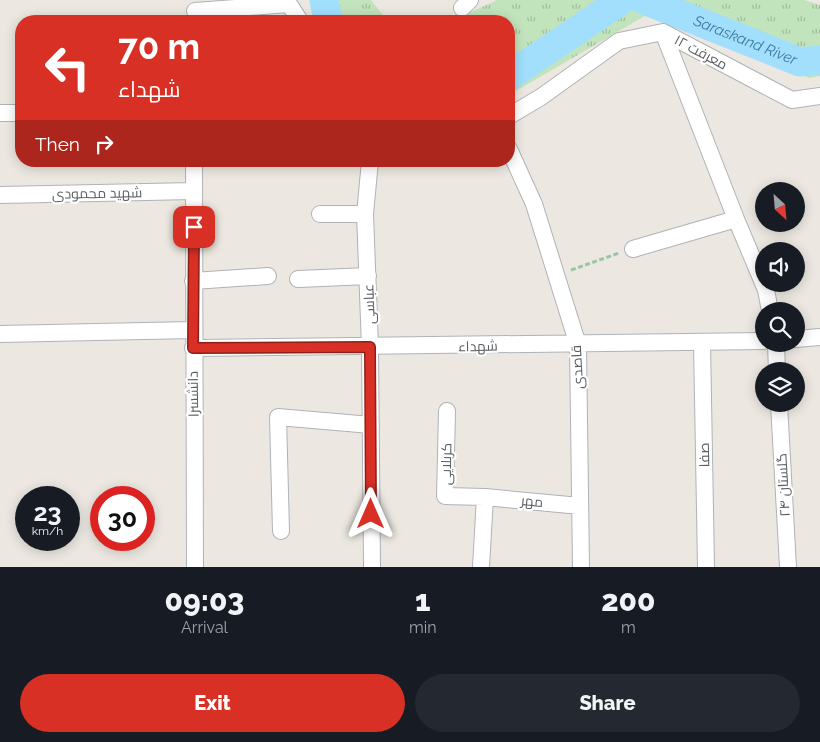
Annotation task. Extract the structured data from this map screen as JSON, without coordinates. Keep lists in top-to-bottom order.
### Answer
{
  "streets": {
    "street": [
      "معرفت ۱۲",
      "شهید محمودی",
      "عباسی",
      "شهداء",
      "قاصدی",
      "دانشسرا",
      "صفا",
      "کربلایی",
      "گلستان ۲۴",
      "مهر"
    ]
  },
  "crossings": [
    ["شهید محمودی", "دانشسرا"],
    ["عباسی", "شهداء"],
    ["شهداء", "قاصدی"],
    ["شهداء", "دانشسرا"],
    ["شهداء", "صفا"],
    ["قاصدی", "مهر"],
    ["کربلایی", "مهر"]
  ],
  "water": ["Saraskand River"],
  "north": "bottom right",
  "page": {
    "turn": ["70 m", "شهداء"],
    "then": "Then",
    "speed": "23 km/h",
    "limit": "30",
    "eta": [
      "09:03",
      "Arrival",
      "1",
      "min",
      "200",
      "m"
    ],
    "buttons": ["Exit", "Share"]
  }
}
